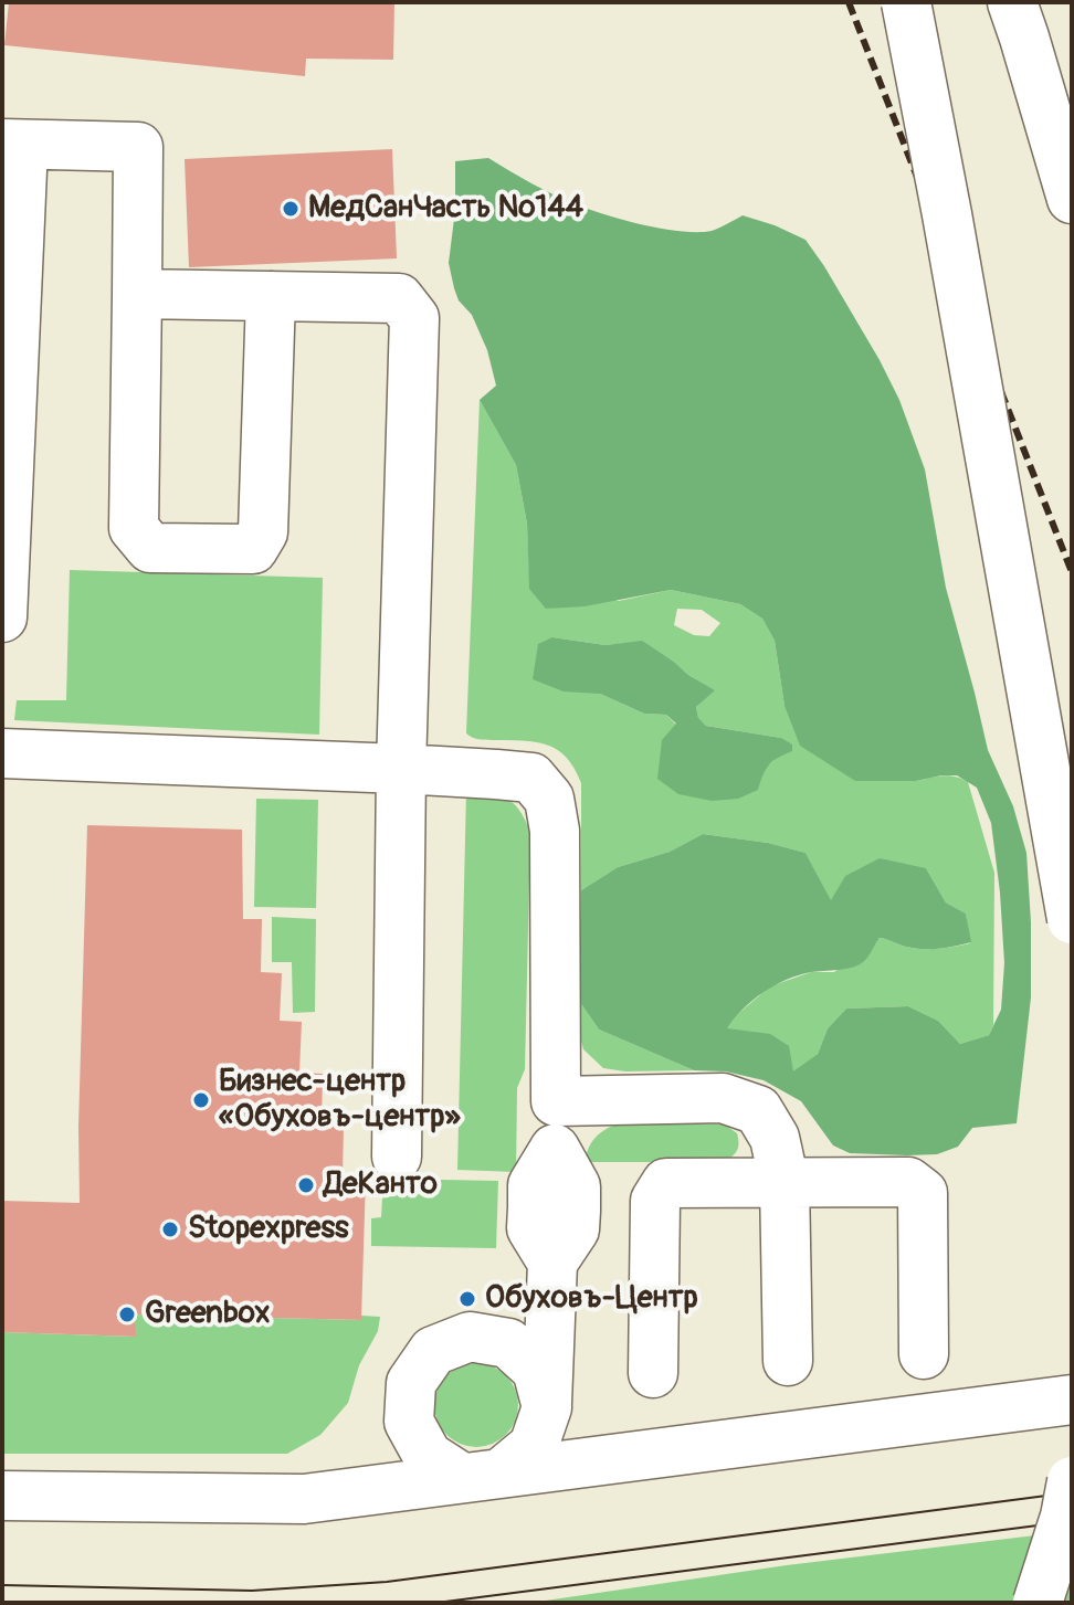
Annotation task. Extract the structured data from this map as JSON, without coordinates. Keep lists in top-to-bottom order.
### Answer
{
  "places": [
    "МедСанЧасть №144",
    "Бизнес-центр «Обуховъ-центр»",
    "ДеКанто",
    "Stopexpress",
    "Обуховъ-Центр",
    "Greenbox"
  ]
}
